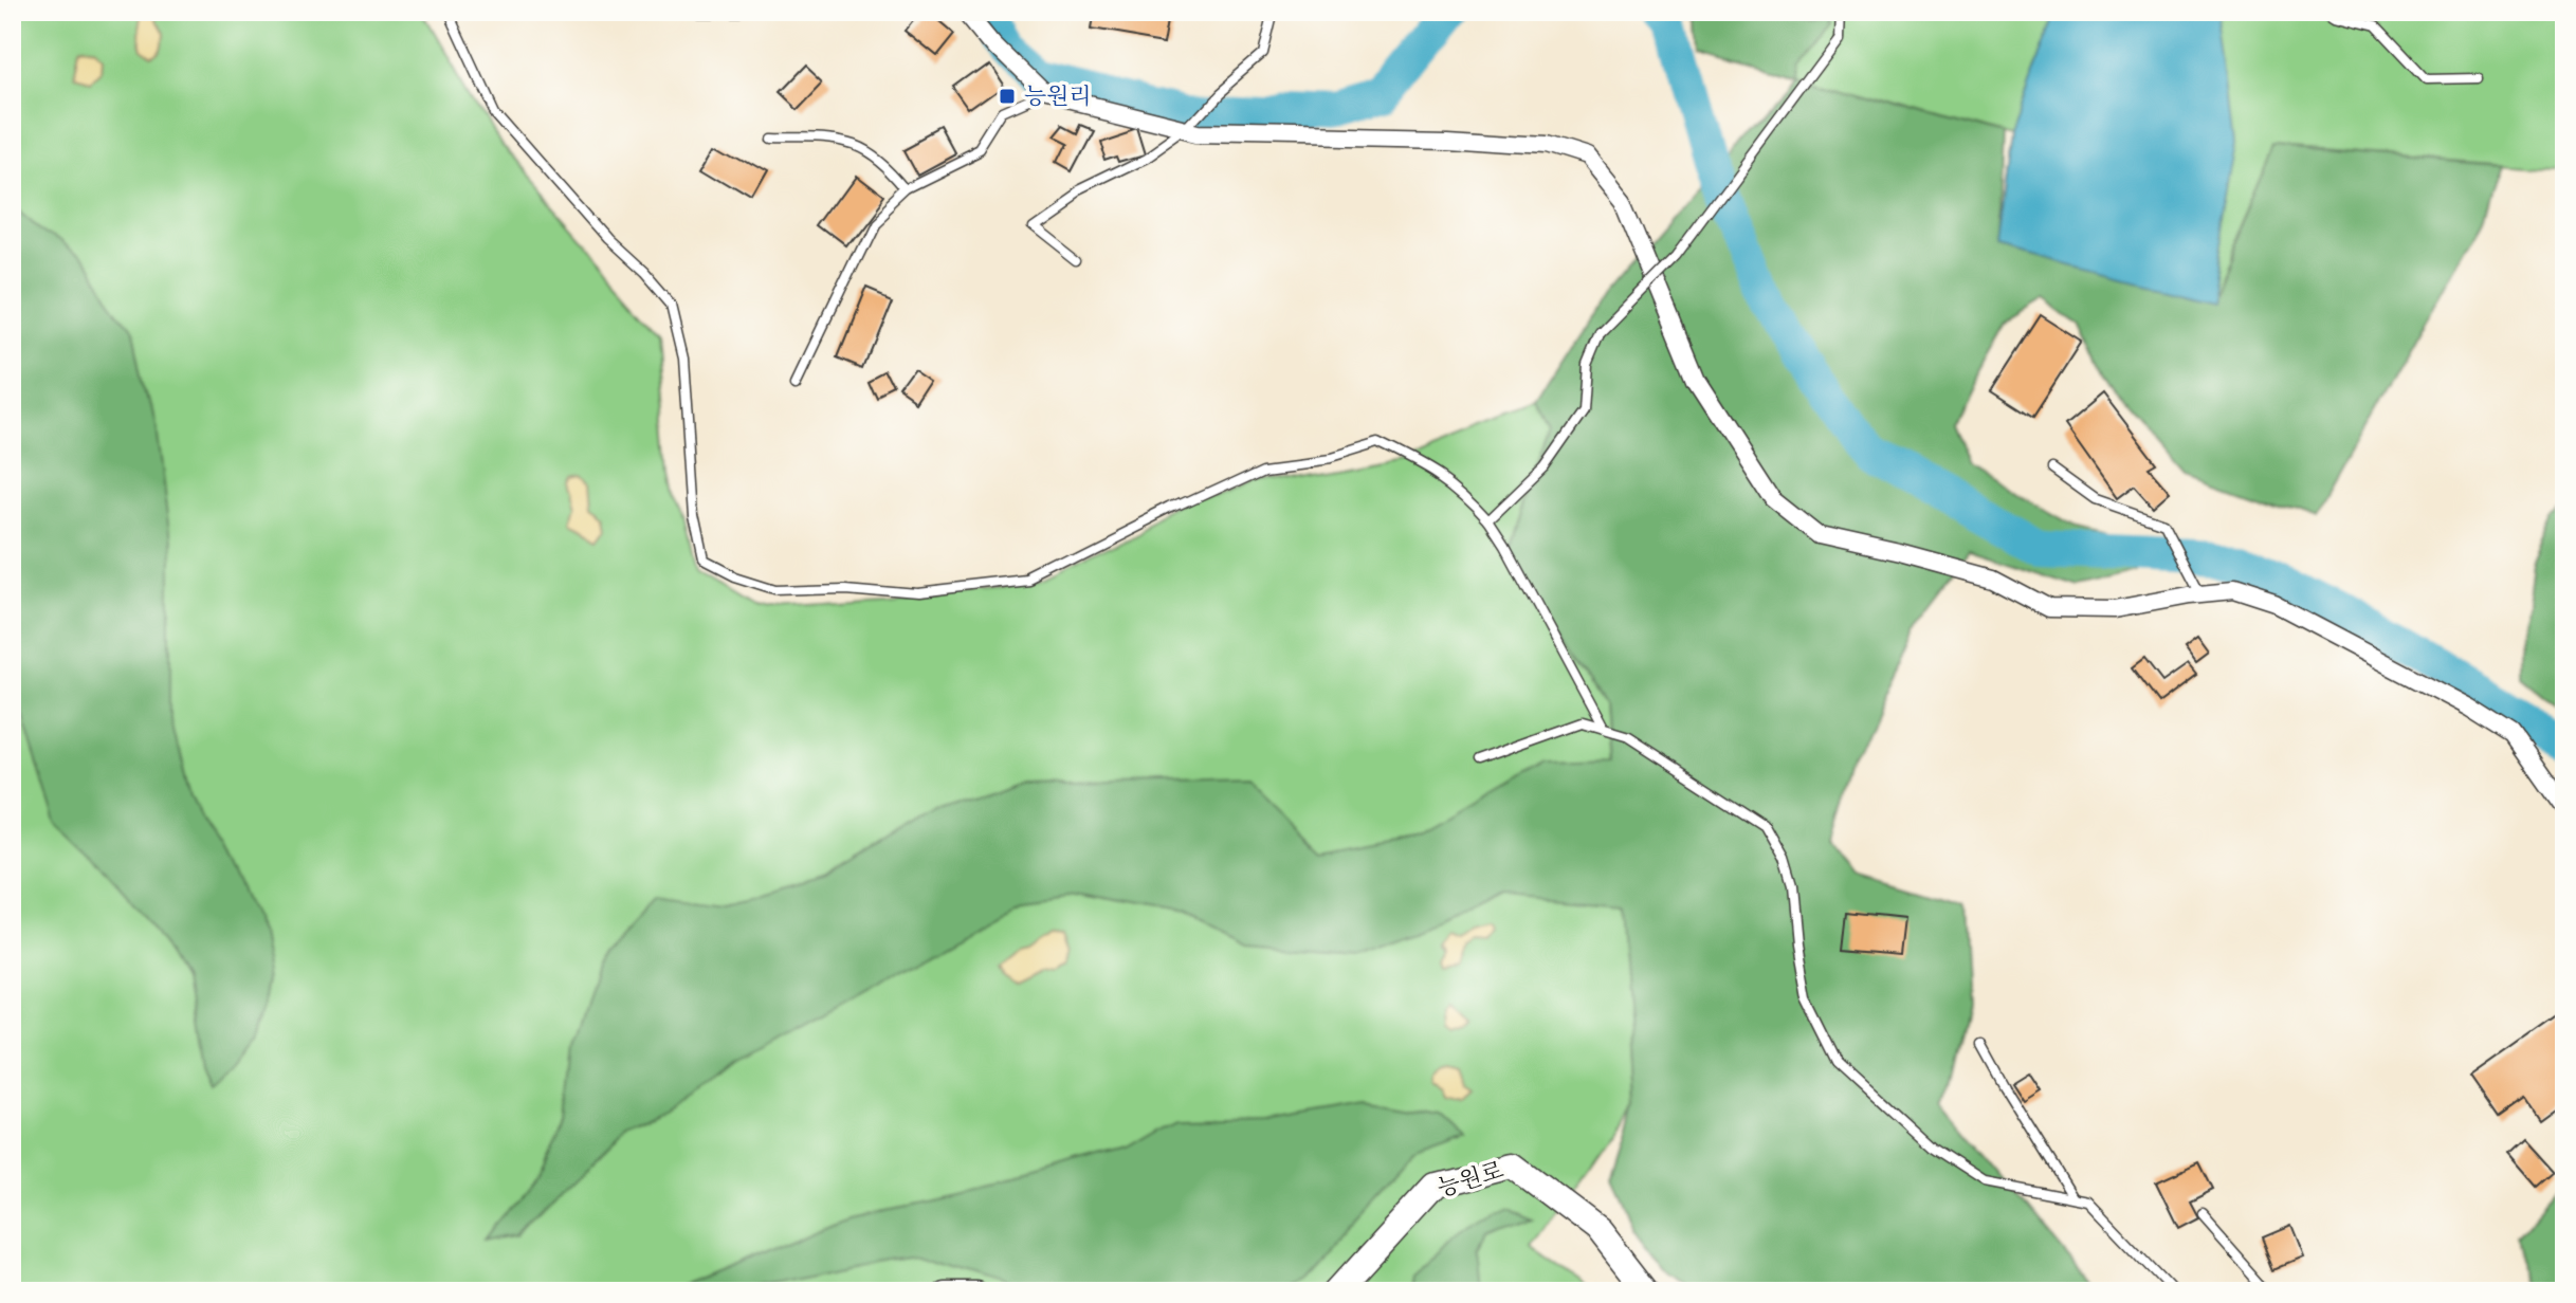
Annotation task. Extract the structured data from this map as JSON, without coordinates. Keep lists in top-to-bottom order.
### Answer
{
  "streets": {
    "street": ["능원로"]
  },
  "places": {
    "transit": ["능원리"]
  }
}
